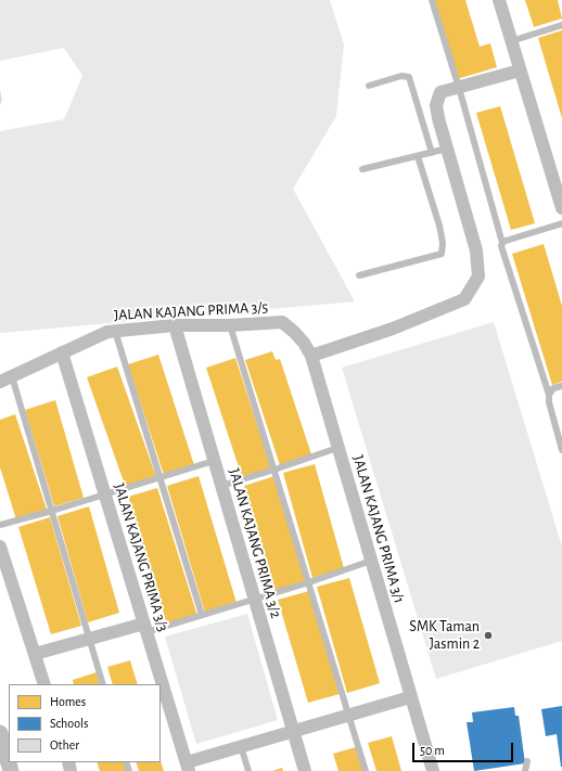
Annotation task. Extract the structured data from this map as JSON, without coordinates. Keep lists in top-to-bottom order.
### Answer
{
  "streets": {
    "street": [
      "JALAN KAJANG PRIMA 3/5",
      "JALAN KAJANG PRIMA 3/1",
      "JALAN KAJANG PRIMA 3/2",
      "JALAN KAJANG PRIMA 3/3"
    ]
  },
  "crossings": [
    ["JALAN KAJANG PRIMA 3/5", "JALAN KAJANG PRIMA 3/1"],
    ["JALAN KAJANG PRIMA 3/5", "JALAN KAJANG PRIMA 3/2"],
    ["JALAN KAJANG PRIMA 3/5", "JALAN KAJANG PRIMA 3/3"]
  ],
  "places": ["SMK Taman Jasmin 2"],
  "legend": ["Homes", "Schools", "Other"],
  "scale_bar": "50 m"
}
